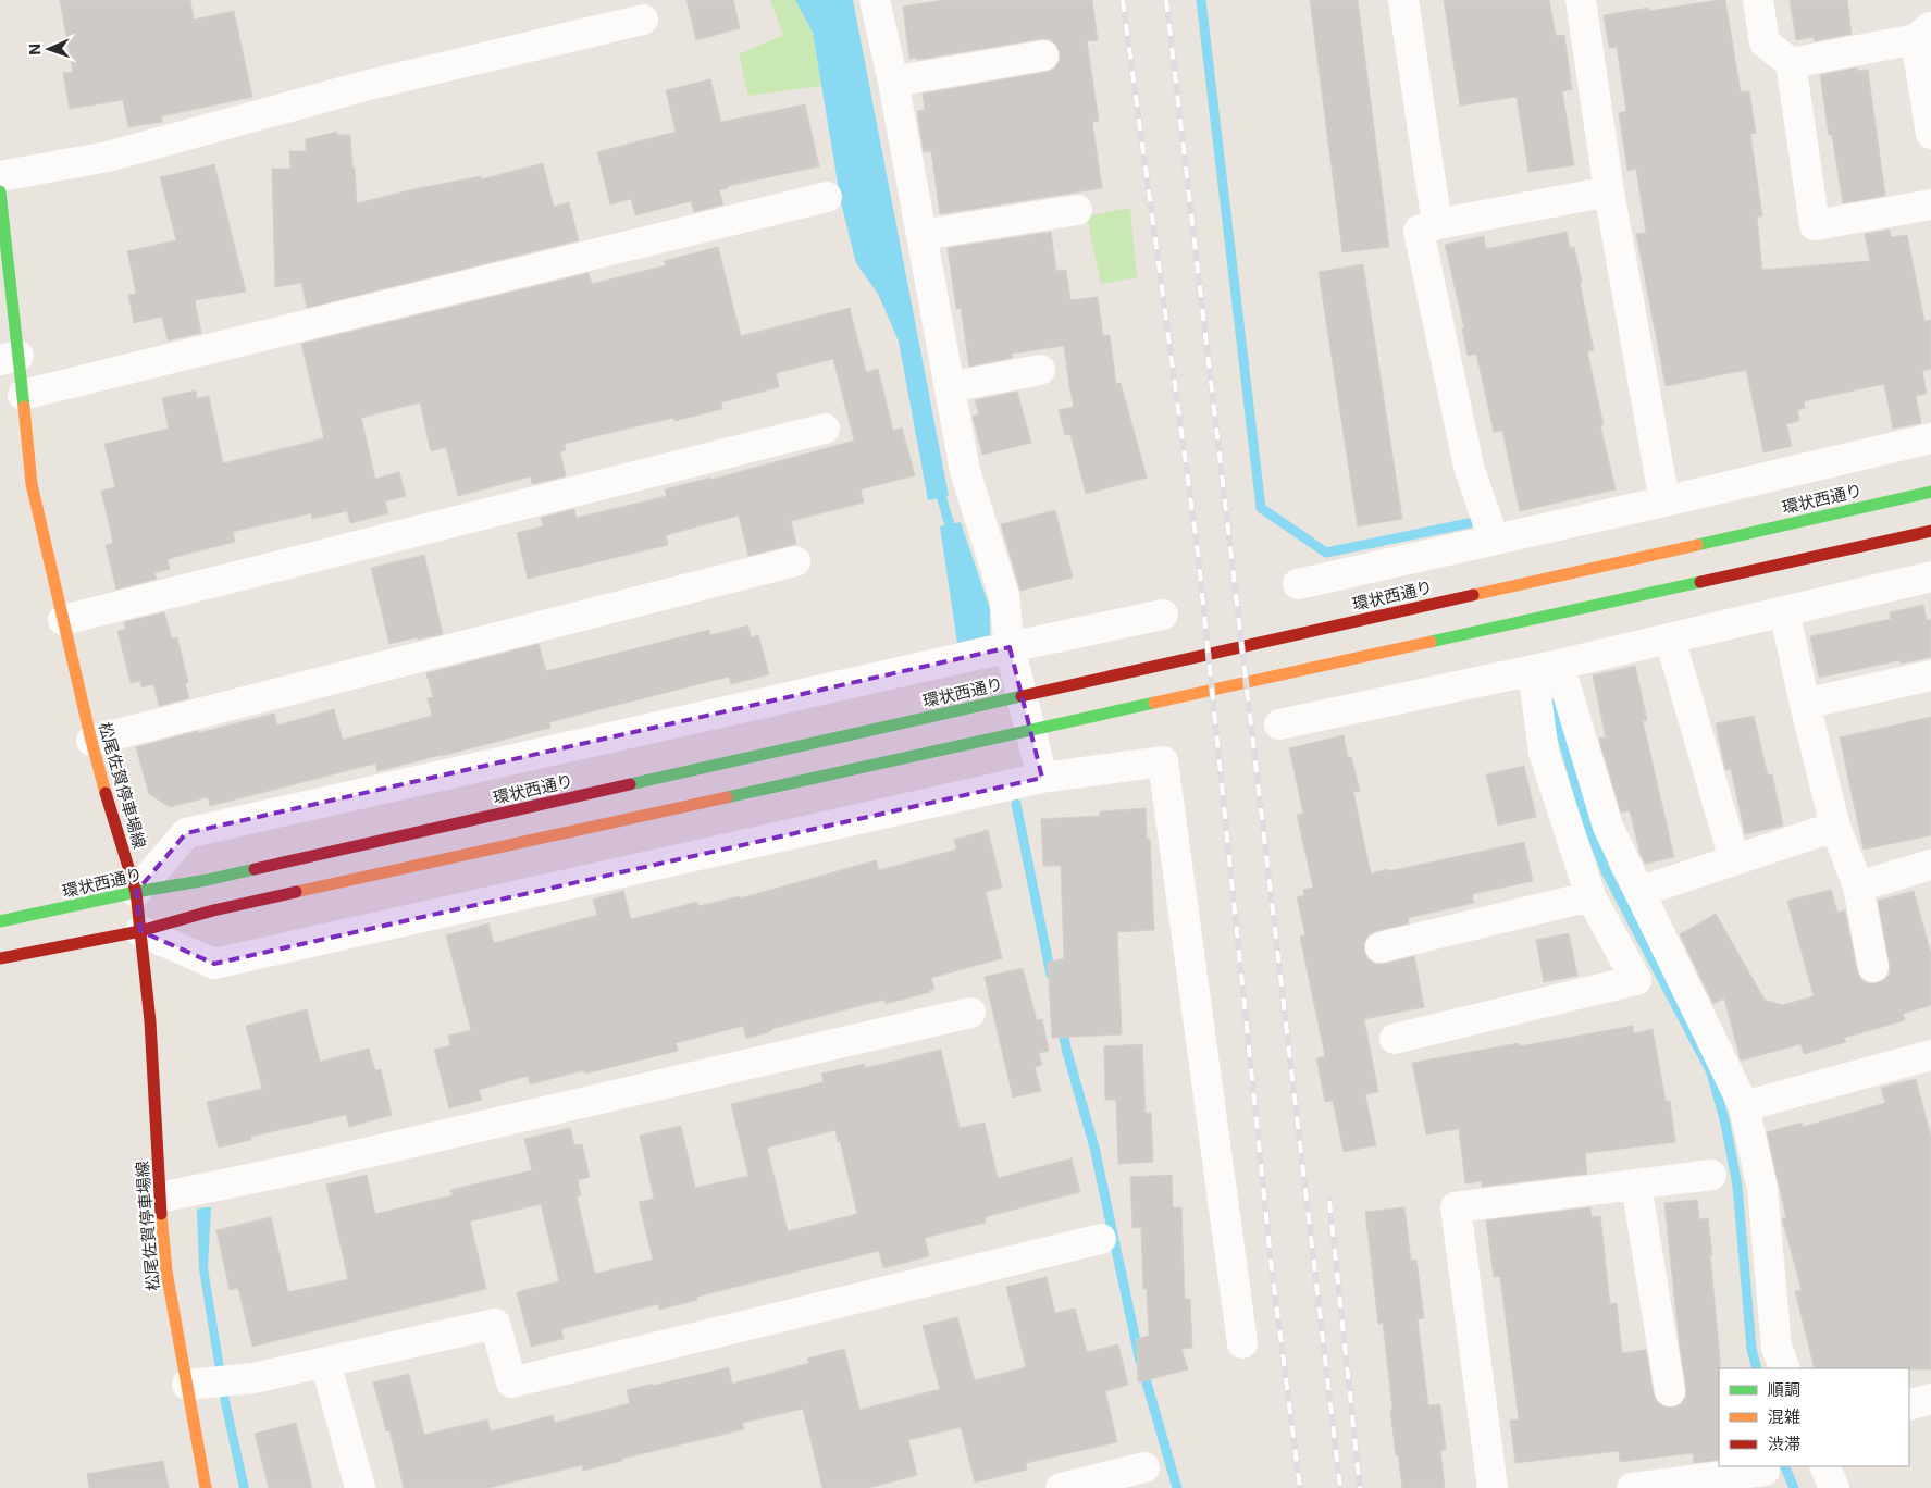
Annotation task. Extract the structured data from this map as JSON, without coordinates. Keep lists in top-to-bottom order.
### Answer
{
  "streets": {
    "main road": ["環状西通り", "松尾佐賀停車場線"]
  },
  "crossings": [
    ["環状西通り", "松尾佐賀停車場線"]
  ],
  "legend": ["順調", "混雑", "渋滞"],
  "north": "left"
}
